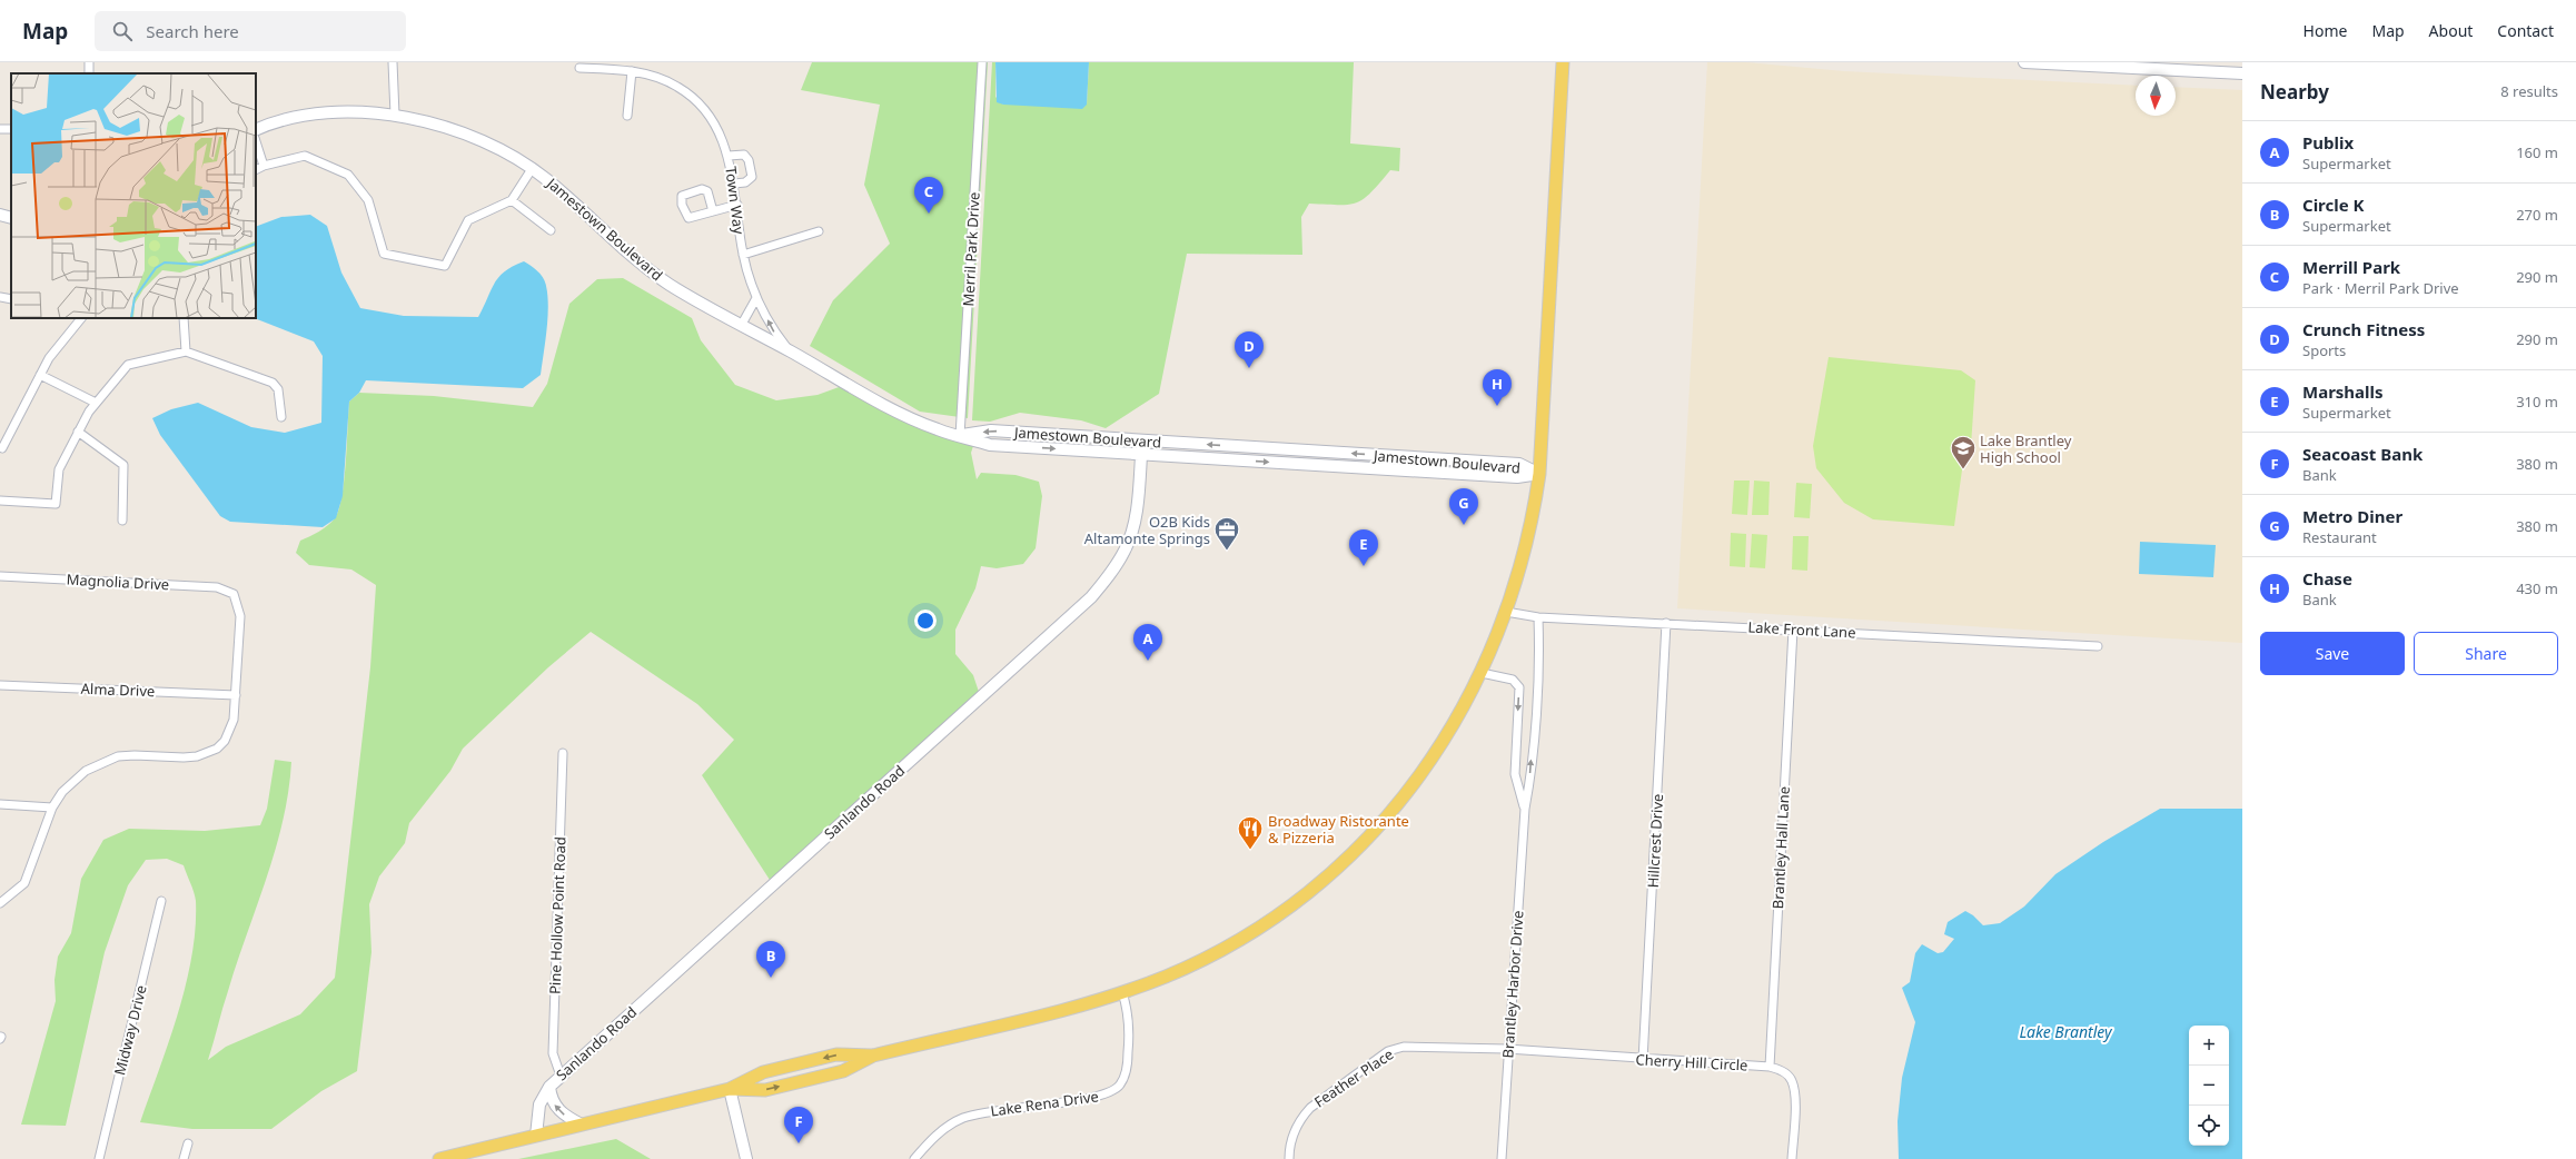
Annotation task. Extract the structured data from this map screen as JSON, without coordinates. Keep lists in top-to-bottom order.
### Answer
{
  "streets": {
    "street": [
      "Town Way",
      "Jamestown Boulevard",
      "Merril Park Drive",
      "Magnolia Drive",
      "Lake Front Lane",
      "Alma Drive",
      "Sanlando Road",
      "Hillcrest Drive",
      "Brantley Hall Lane",
      "Pine Hollow Point Road",
      "Brantley Harbor Drive",
      "Midway Drive",
      "Cherry Hill Circle",
      "Feather Place",
      "Lake Rena Drive"
    ]
  },
  "crossings": [
    ["Town Way", "Jamestown Boulevard"],
    ["Jamestown Boulevard", "Merril Park Drive"],
    ["Jamestown Boulevard", "Sanlando Road"],
    ["Magnolia Drive", "Alma Drive"],
    ["Lake Front Lane", "Hillcrest Drive"],
    ["Lake Front Lane", "Brantley Hall Lane"],
    ["Lake Front Lane", "Brantley Harbor Drive"],
    ["Sanlando Road", "Pine Hollow Point Road"],
    ["Hillcrest Drive", "Cherry Hill Circle"],
    ["Brantley Hall Lane", "Cherry Hill Circle"],
    ["Brantley Harbor Drive", "Cherry Hill Circle"],
    ["Brantley Harbor Drive", "Feather Place"],
    ["Cherry Hill Circle", "Feather Place"]
  ],
  "water": ["Lake Brantley"],
  "places": {
    "school or university": ["Lake Brantley High School"],
    "office": ["O2B Kids Altamonte Springs"],
    "restaurant": ["Broadway Ristorante & Pizzeria"]
  },
  "north": "bottom",
  "page": {
    "header": "Map",
    "search": "Search here",
    "nav": [
      "Home",
      "Map",
      "About",
      "Contact"
    ],
    "heading": ["Nearby", "8 results"],
    "list": [
      {
        "mark": "A",
        "name": "Publix",
        "note": "Supermarket",
        "value": "160 m"
      },
      {
        "mark": "B",
        "name": "Circle K",
        "note": "Supermarket",
        "value": "270 m"
      },
      {
        "mark": "C",
        "name": "Merrill Park",
        "note": "Park · Merril Park Drive",
        "value": "290 m"
      },
      {
        "mark": "D",
        "name": "Crunch Fitness",
        "note": "Sports",
        "value": "290 m"
      },
      {
        "mark": "E",
        "name": "Marshalls",
        "note": "Supermarket",
        "value": "310 m"
      },
      {
        "mark": "F",
        "name": "Seacoast Bank",
        "note": "Bank",
        "value": "380 m"
      },
      {
        "mark": "G",
        "name": "Metro Diner",
        "note": "Restaurant",
        "value": "380 m"
      },
      {
        "mark": "H",
        "name": "Chase",
        "note": "Bank",
        "value": "430 m"
      }
    ],
    "pins": [
      "C",
      "D",
      "H",
      "G",
      "E",
      "A",
      "B",
      "F"
    ],
    "buttons": ["Save", "Share"],
    "map_buttons": ["+", "−"]
  }
}
